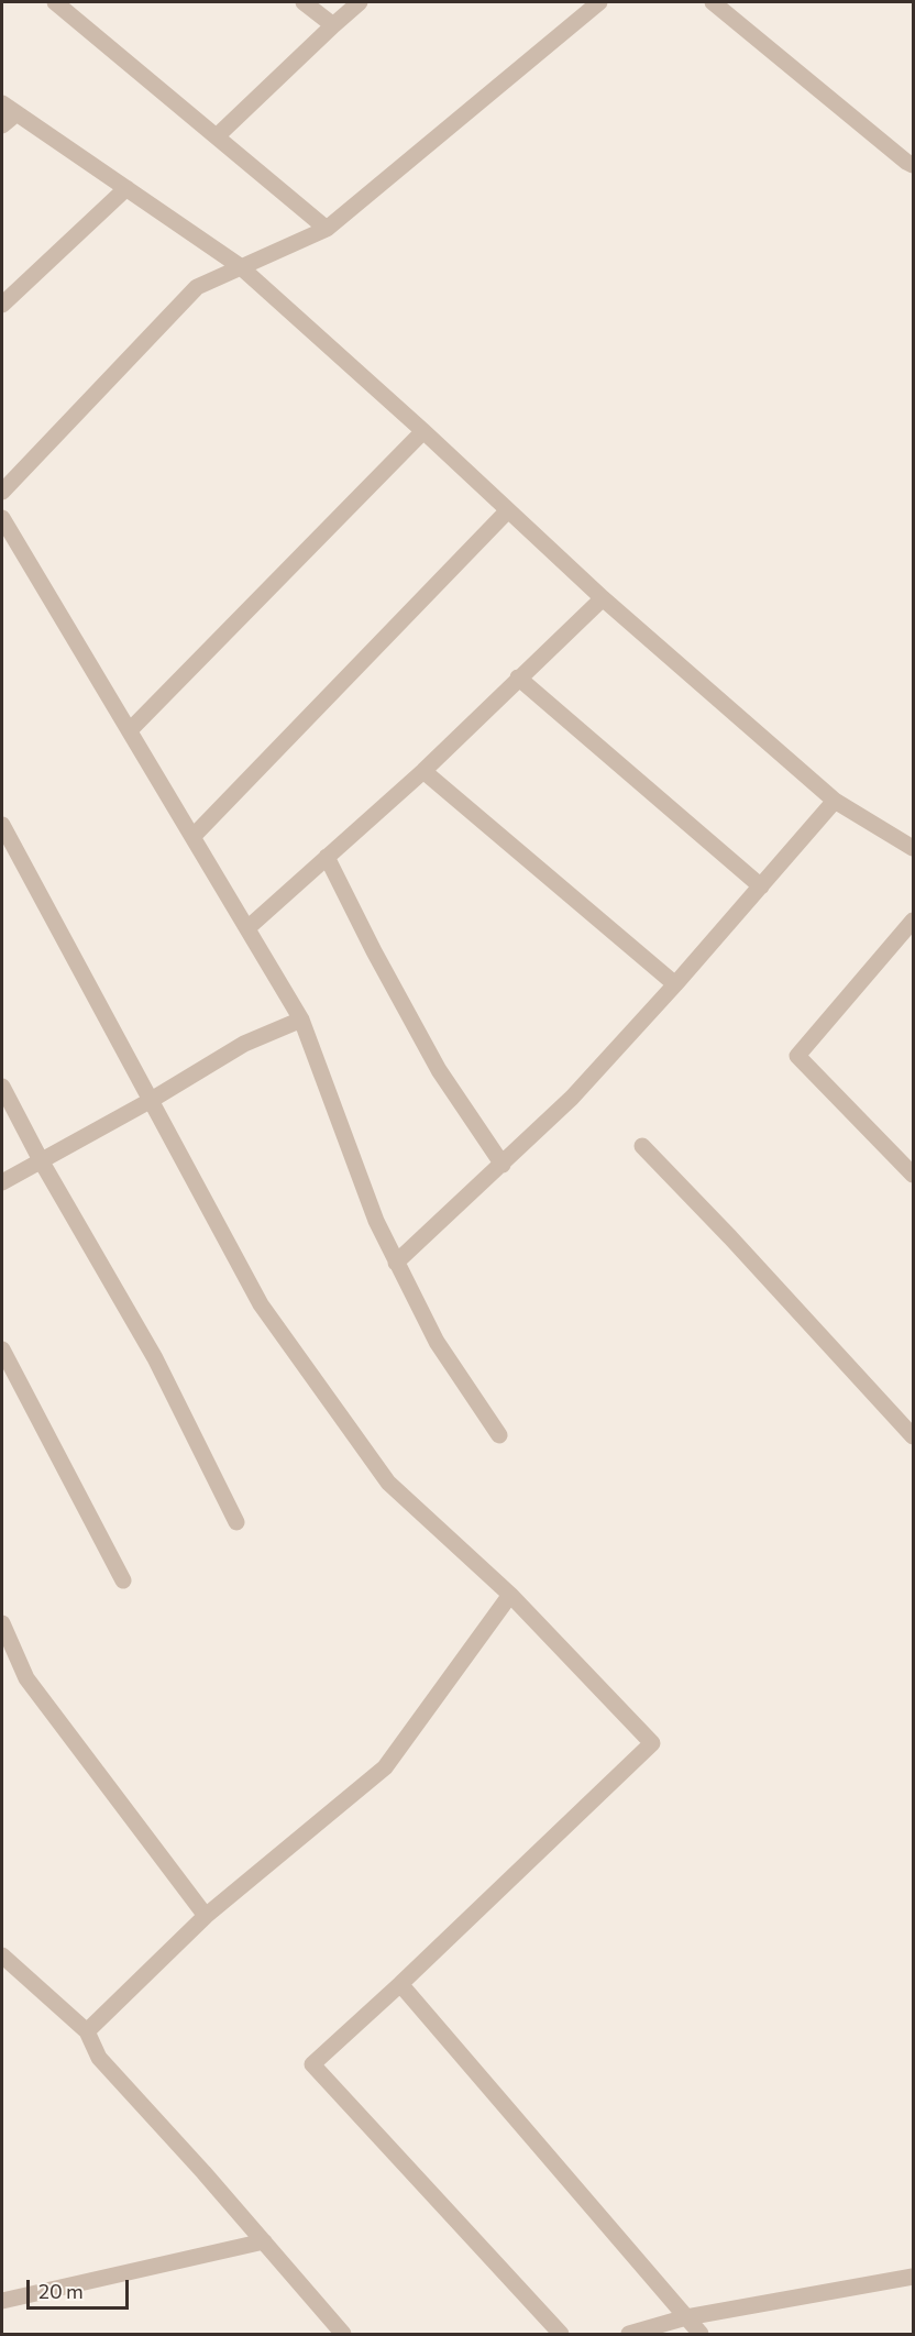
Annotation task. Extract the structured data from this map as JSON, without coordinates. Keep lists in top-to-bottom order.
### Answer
{
  "scale_bar": "20 m"
}
